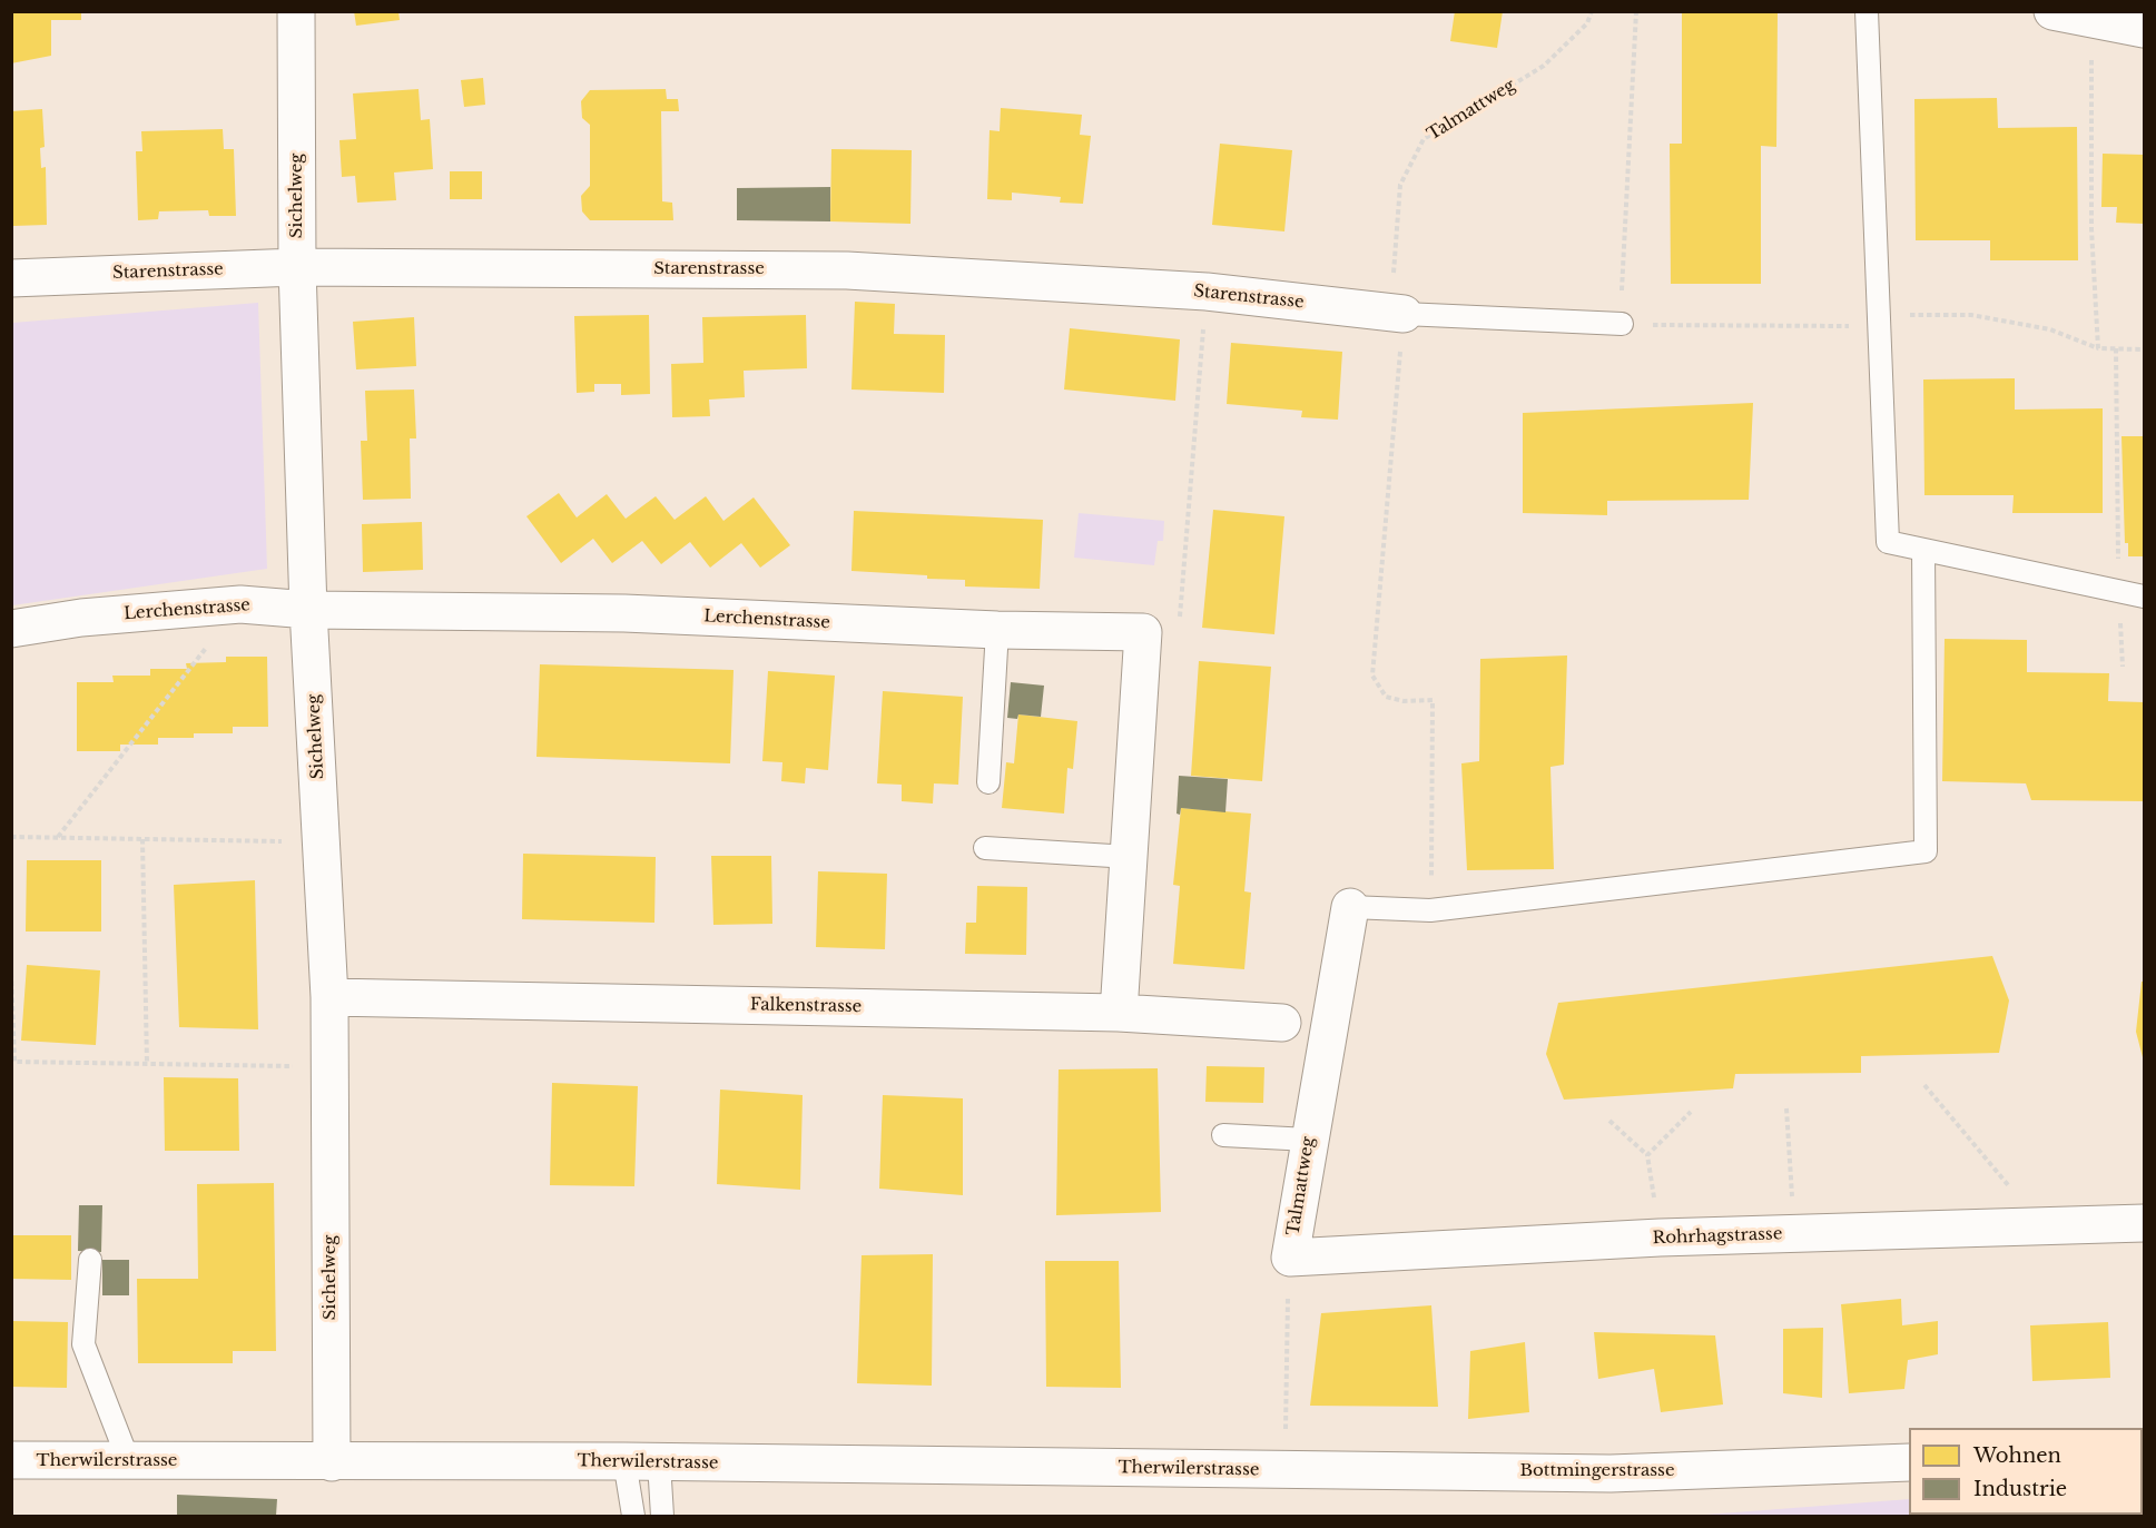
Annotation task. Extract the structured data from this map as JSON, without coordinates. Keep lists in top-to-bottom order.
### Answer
{
  "streets": {
    "street": [
      "Talmattweg",
      "Sichelweg",
      "Starenstrasse",
      "Lerchenstrasse",
      "Falkenstrasse",
      "Rohrhagstrasse",
      "Therwilerstrasse",
      "Bottmingerstrasse"
    ]
  },
  "crossings": [
    ["Talmattweg", "Starenstrasse"],
    ["Talmattweg", "Rohrhagstrasse"],
    ["Talmattweg", "Therwilerstrasse"],
    ["Talmattweg", "Bottmingerstrasse"],
    ["Sichelweg", "Starenstrasse"],
    ["Sichelweg", "Lerchenstrasse"],
    ["Sichelweg", "Falkenstrasse"],
    ["Sichelweg", "Therwilerstrasse"],
    ["Therwilerstrasse", "Bottmingerstrasse"]
  ],
  "legend": ["Wohnen", "Industrie"]
}
